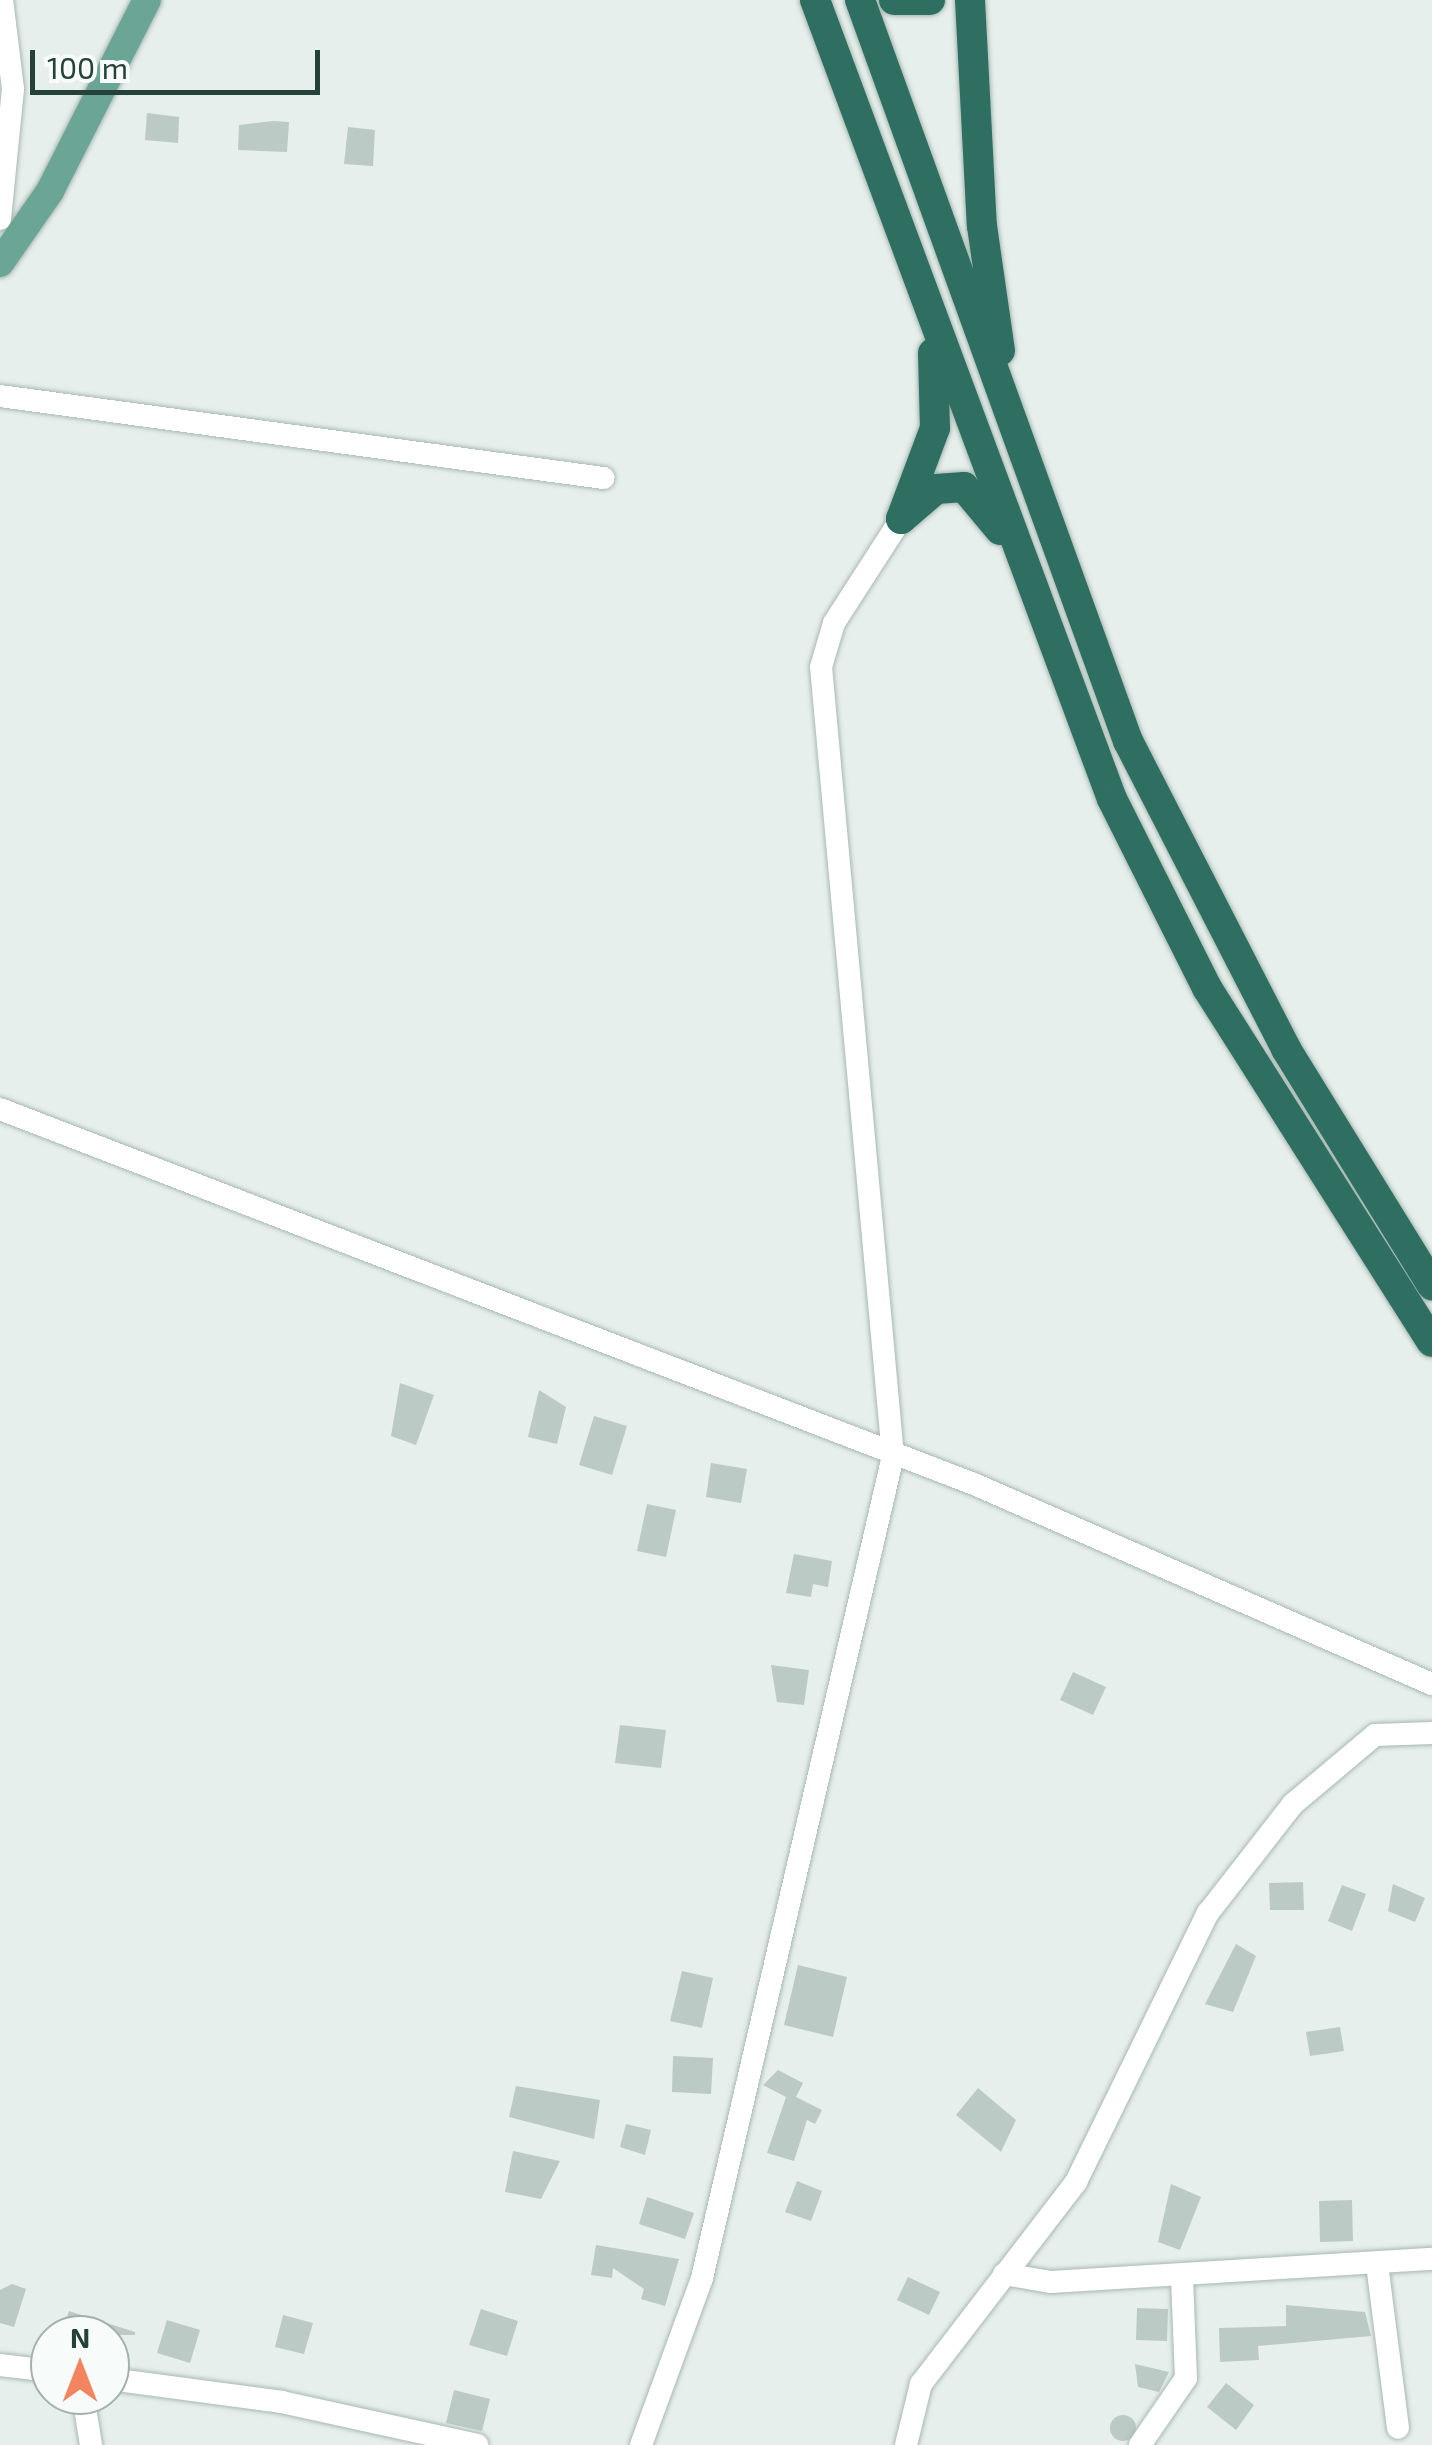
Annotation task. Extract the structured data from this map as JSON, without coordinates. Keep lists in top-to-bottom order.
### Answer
{
  "scale_bar": "100 m",
  "north": "top"
}
